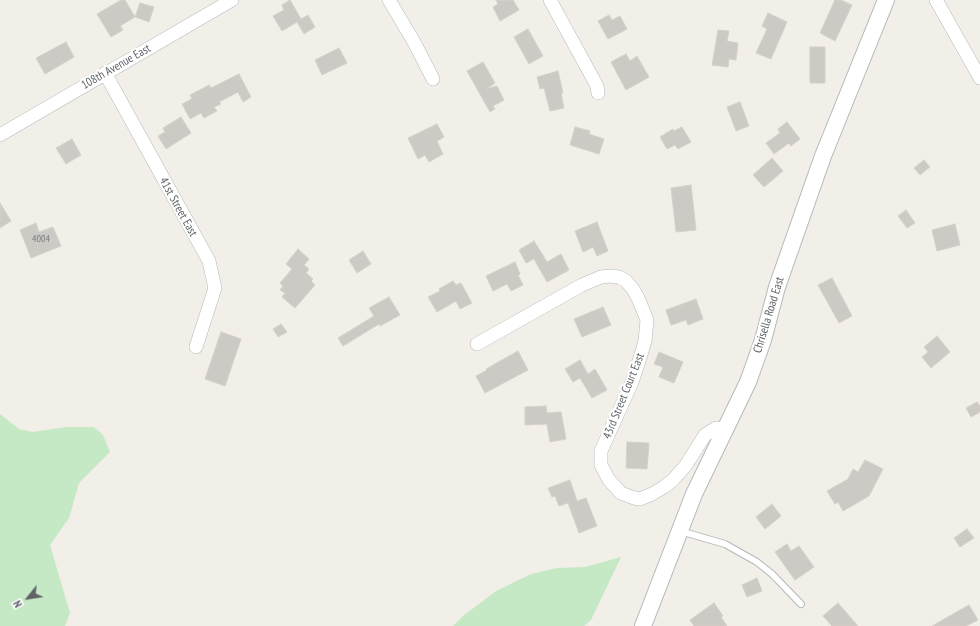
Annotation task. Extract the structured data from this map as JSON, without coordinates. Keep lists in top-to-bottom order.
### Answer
{
  "streets": {
    "street": [
      "108th Avenue East",
      "41st Street East",
      "Chrisella Road East",
      "43rd Street Court East"
    ]
  },
  "crossings": [
    ["108th Avenue East", "41st Street East"],
    ["Chrisella Road East", "43rd Street Court East"]
  ],
  "house_numbers": ["4004"],
  "north": "bottom left"
}
